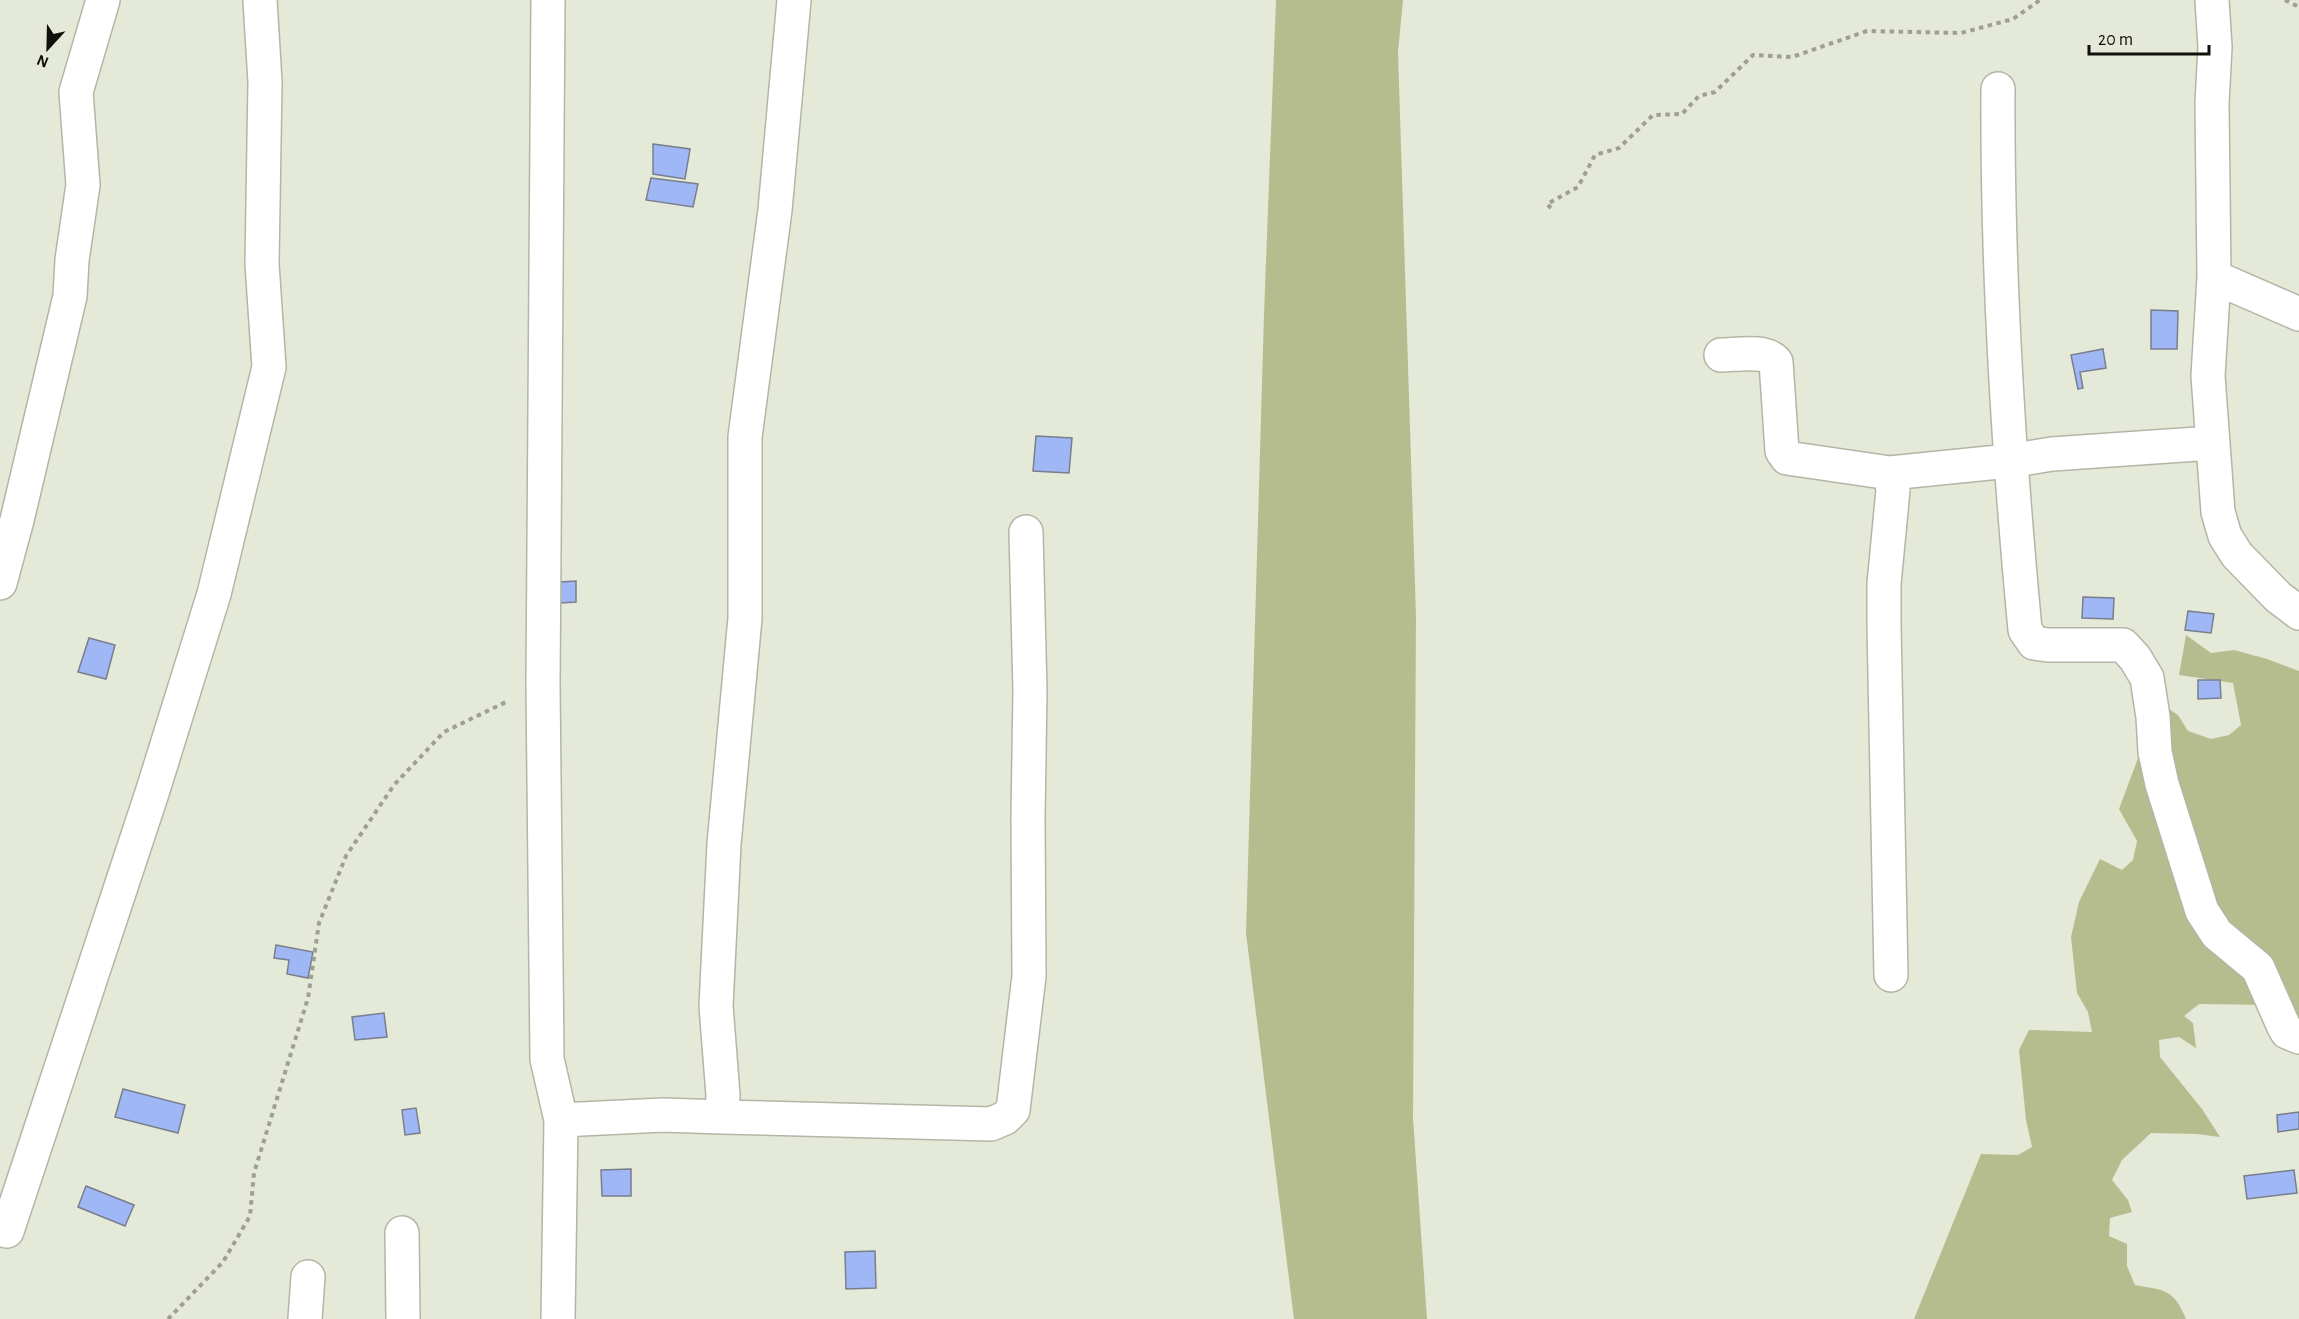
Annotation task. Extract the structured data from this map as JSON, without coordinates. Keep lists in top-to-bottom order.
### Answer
{
  "scale_bar": "20 m",
  "north": "bottom"
}
